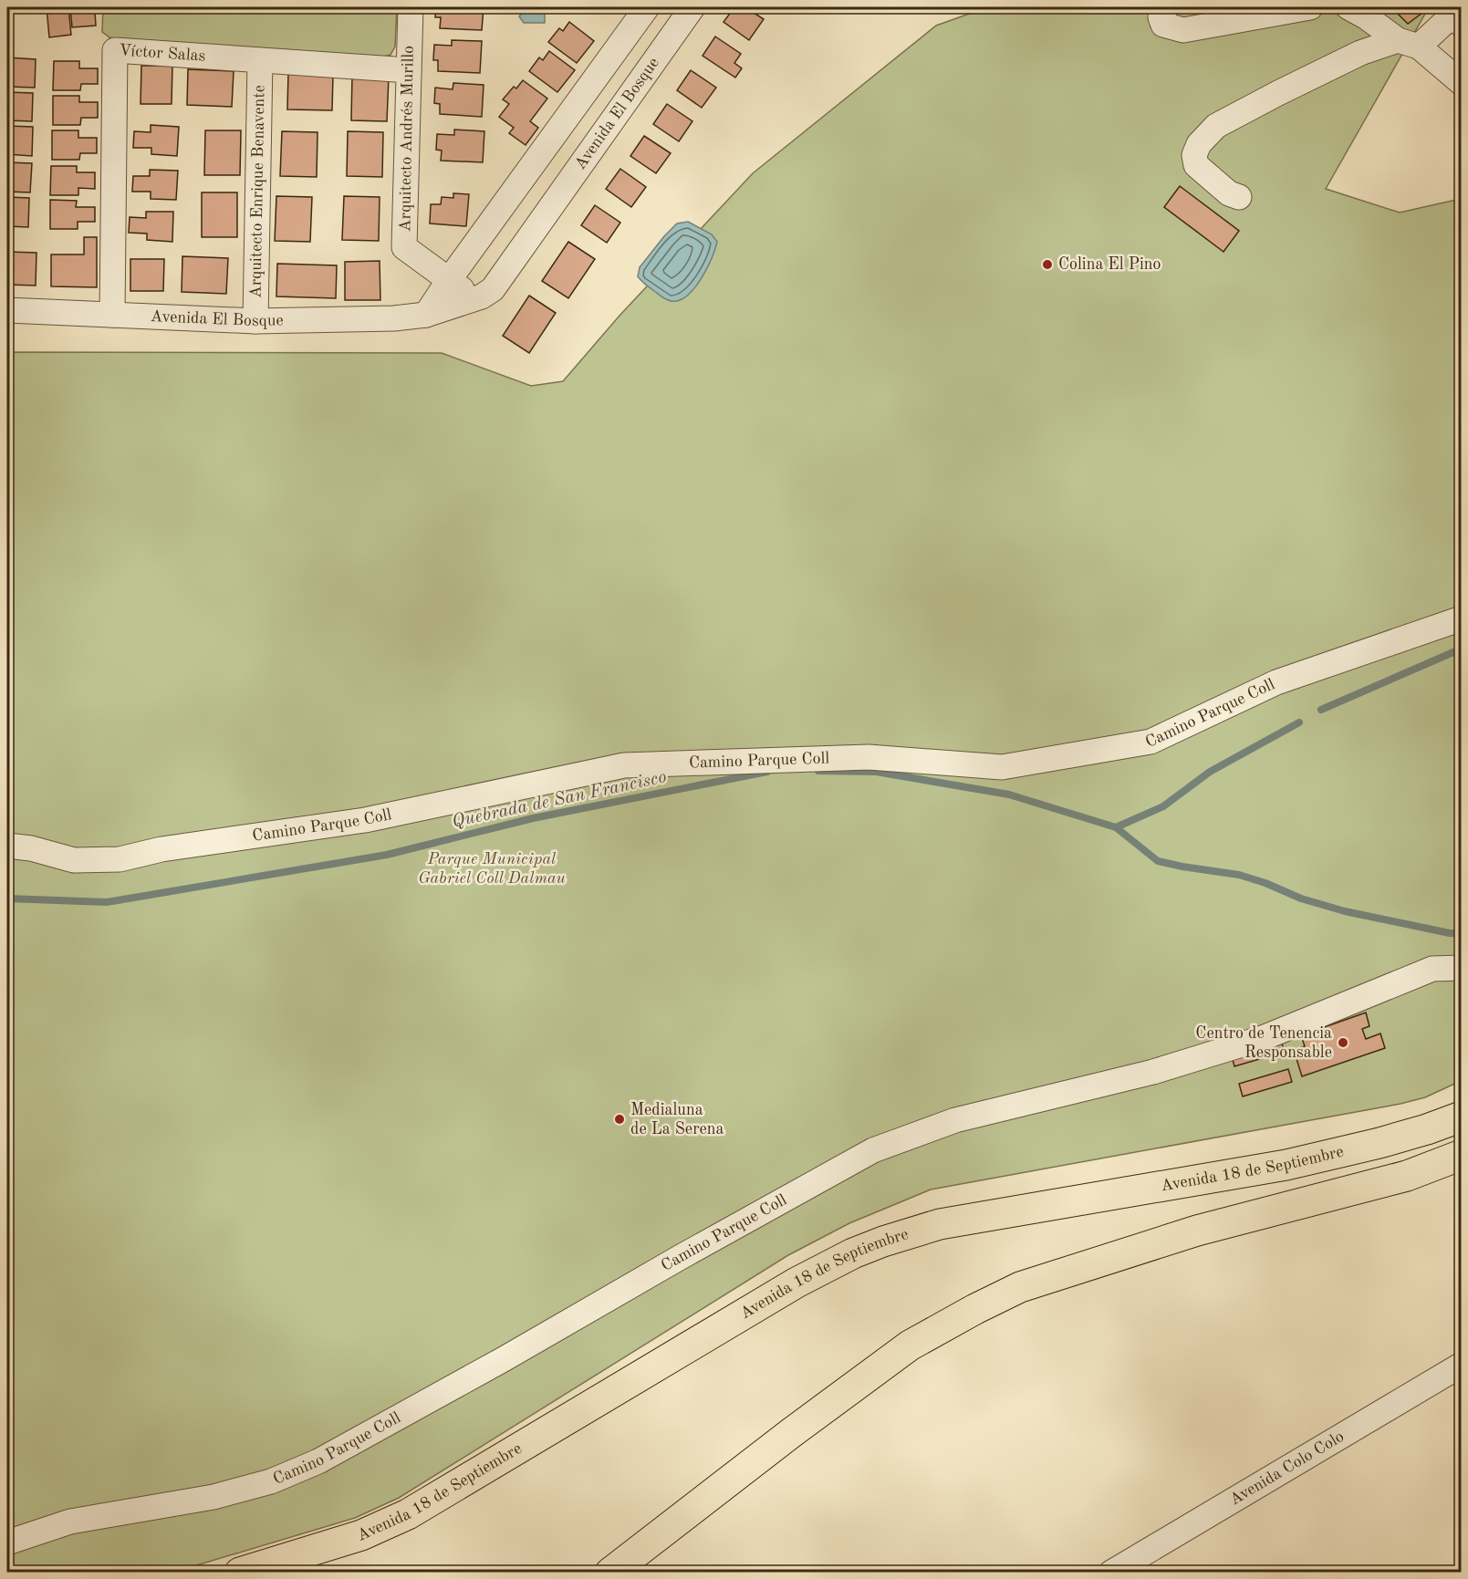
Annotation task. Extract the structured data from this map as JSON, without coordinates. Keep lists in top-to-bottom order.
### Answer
{
  "streets": {
    "main road": ["Avenida 18 de Septiembre"],
    "street": [
      "Víctor Salas",
      "Avenida El Bosque",
      "Arquitecto Andrés Murillo",
      "Arquitecto Enrique Benavente",
      "Camino Parque Coll",
      "Avenida Colo Colo"
    ]
  },
  "crossings": [
    ["Víctor Salas", "Avenida El Bosque"],
    ["Víctor Salas", "Arquitecto Andrés Murillo"],
    ["Víctor Salas", "Arquitecto Enrique Benavente"],
    ["Avenida El Bosque", "Arquitecto Enrique Benavente"]
  ],
  "water": ["Quebrada de San Francisco"],
  "parks": ["Parque Municipal Gabriel Coll Dalmau"],
  "places": ["Colina El Pino", "Centro de Tenencia Responsable", "Medialuna de La Serena"]
}
